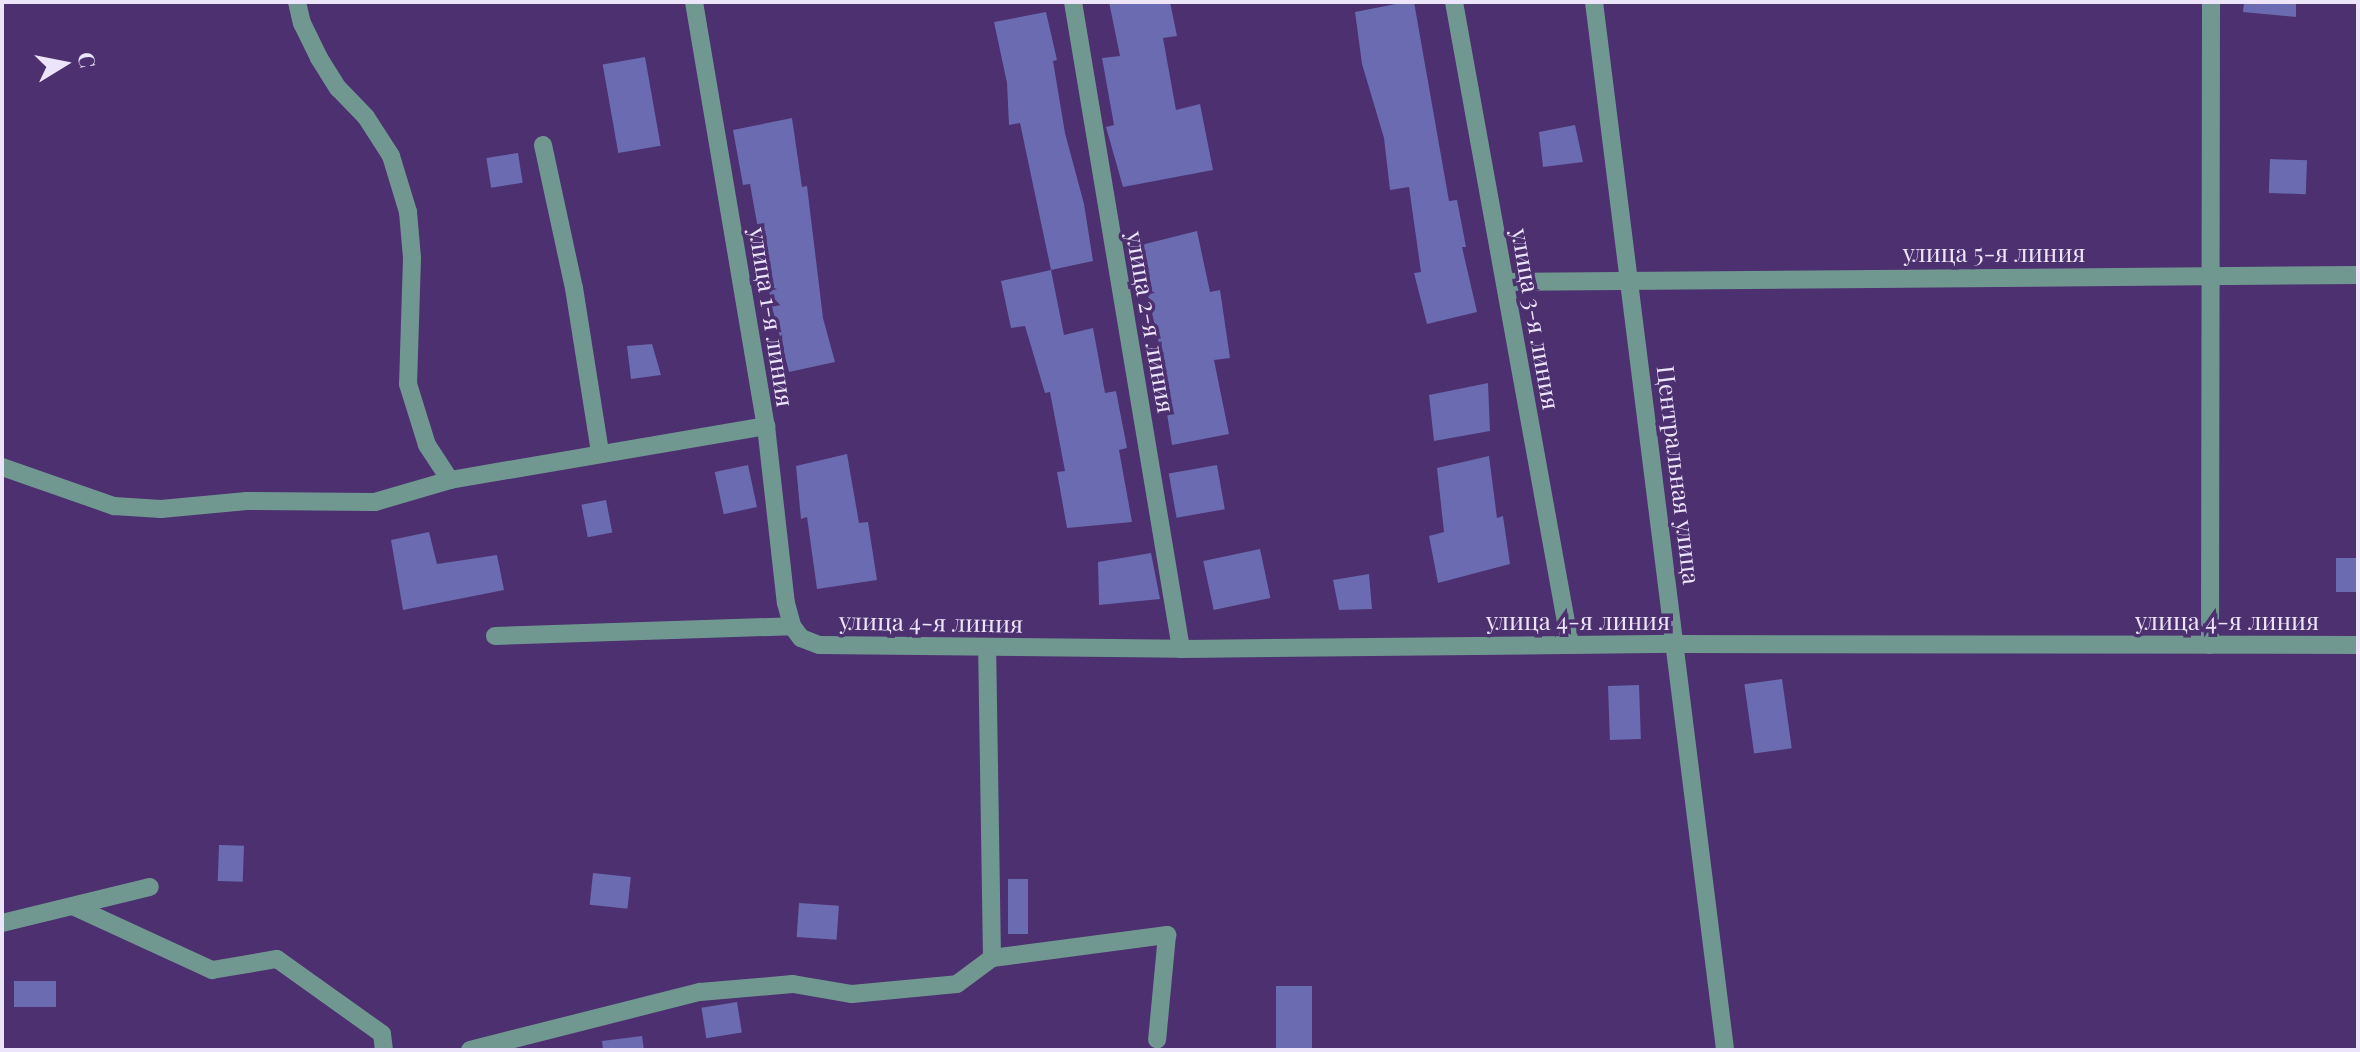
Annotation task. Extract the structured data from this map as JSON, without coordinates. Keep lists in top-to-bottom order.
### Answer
{
  "streets": {
    "street": [
      "улица 5-я линия",
      "улица 1-я линия",
      "улица 3-я линия",
      "улица 2-я линия",
      "Центральная улица",
      "улица 4-я линия"
    ]
  },
  "crossings": [
    ["улица 5-я линия", "улица 3-я линия"],
    ["улица 5-я линия", "Центральная улица"],
    ["улица 1-я линия", "улица 4-я линия"],
    ["улица 3-я линия", "улица 4-я линия"],
    ["улица 2-я линия", "улица 4-я линия"],
    ["Центральная улица", "улица 4-я линия"]
  ],
  "north": "right"
}
